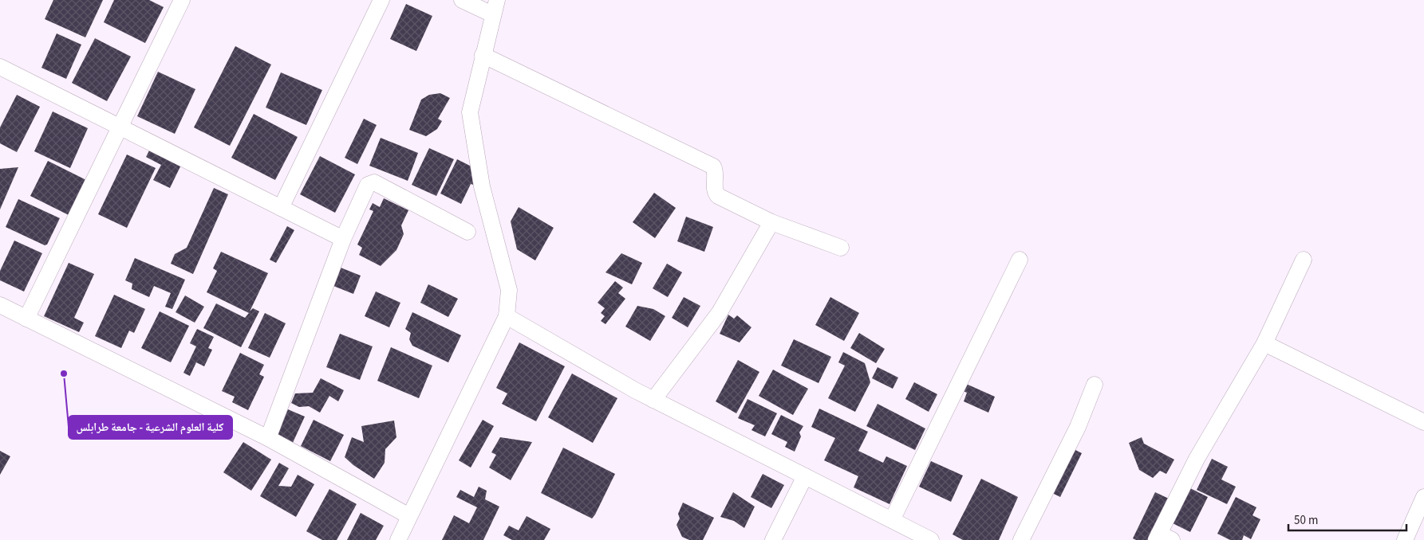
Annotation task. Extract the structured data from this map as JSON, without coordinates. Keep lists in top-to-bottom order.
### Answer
{
  "places": ["كلية العلوم الشرعية - جامعة طرابلس"],
  "scale_bar": "50 m"
}
